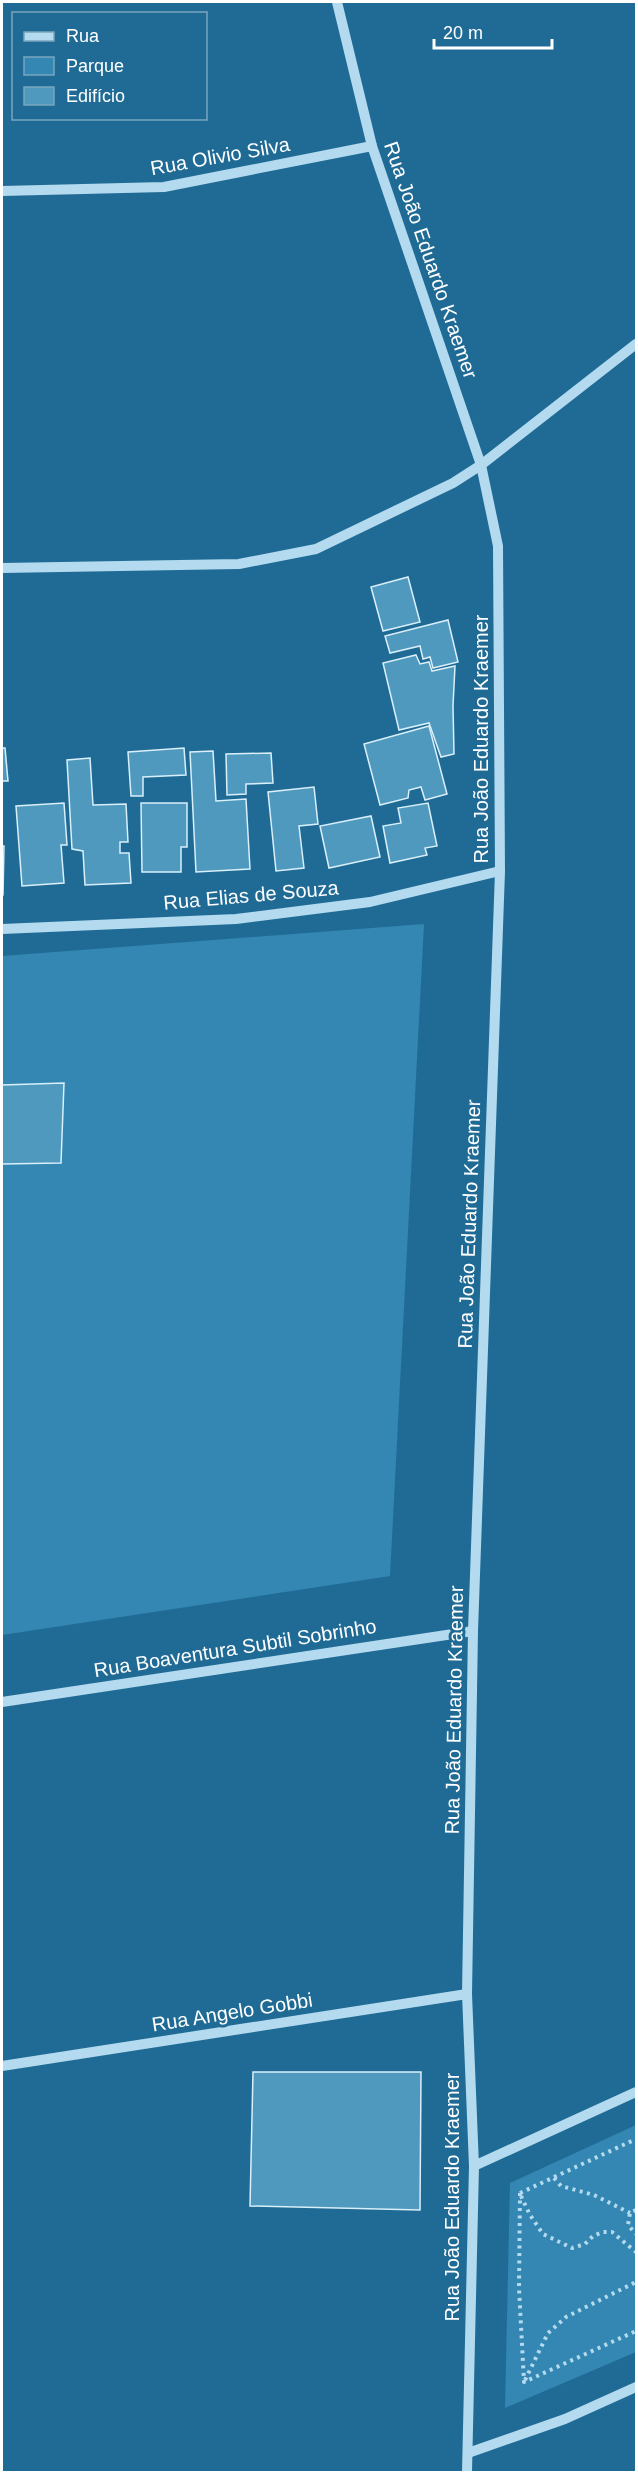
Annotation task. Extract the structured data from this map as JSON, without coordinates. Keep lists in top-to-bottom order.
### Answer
{
  "streets": {
    "street": [
      "Rua Olivio Silva",
      "Rua João Eduardo Kraemer",
      "Rua Elias de Souza",
      "Rua Boaventura Subtil Sobrinho",
      "Rua Angelo Gobbi"
    ]
  },
  "crossings": [
    ["Rua Olivio Silva", "Rua João Eduardo Kraemer"],
    ["Rua João Eduardo Kraemer", "Rua Elias de Souza"],
    ["Rua João Eduardo Kraemer", "Rua Boaventura Subtil Sobrinho"],
    ["Rua João Eduardo Kraemer", "Rua Angelo Gobbi"]
  ],
  "legend": ["Rua", "Parque", "Edifício"],
  "scale_bar": "20 m"
}
